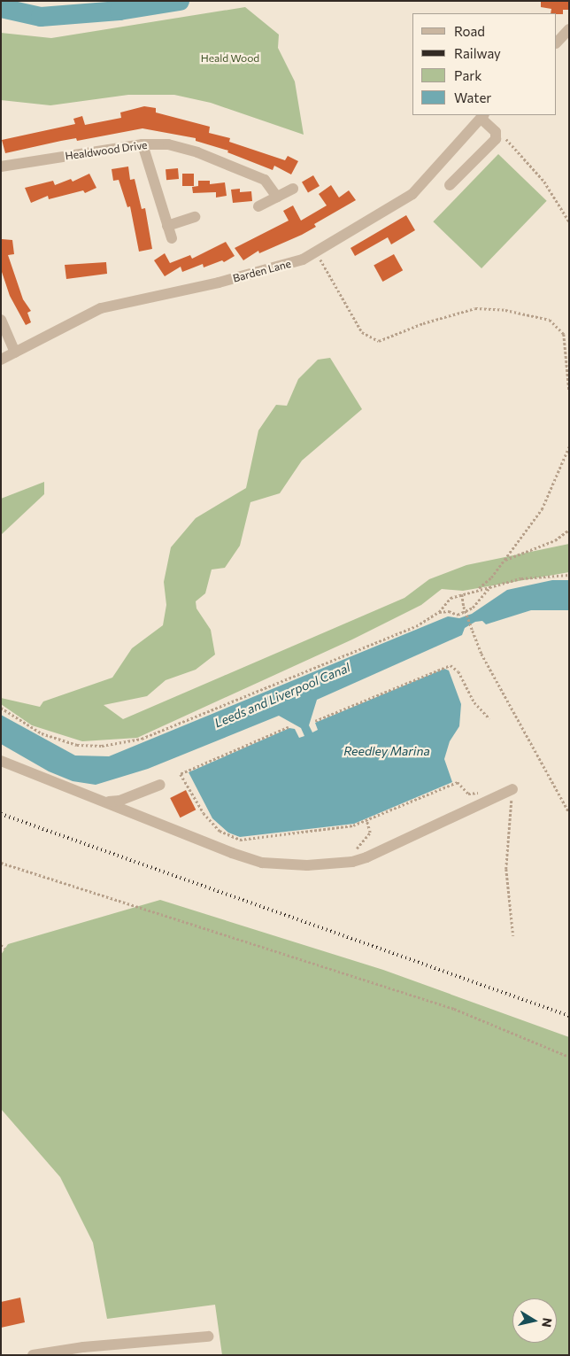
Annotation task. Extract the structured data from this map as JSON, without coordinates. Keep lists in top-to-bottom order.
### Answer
{
  "streets": {
    "street": ["Healdwood Drive", "Barden Lane"]
  },
  "water": ["Leeds and Liverpool Canal", "Reedley Marina"],
  "parks": ["Heald Wood"],
  "legend": [
    "Road",
    "Railway",
    "Park",
    "Water"
  ],
  "north": "right"
}
